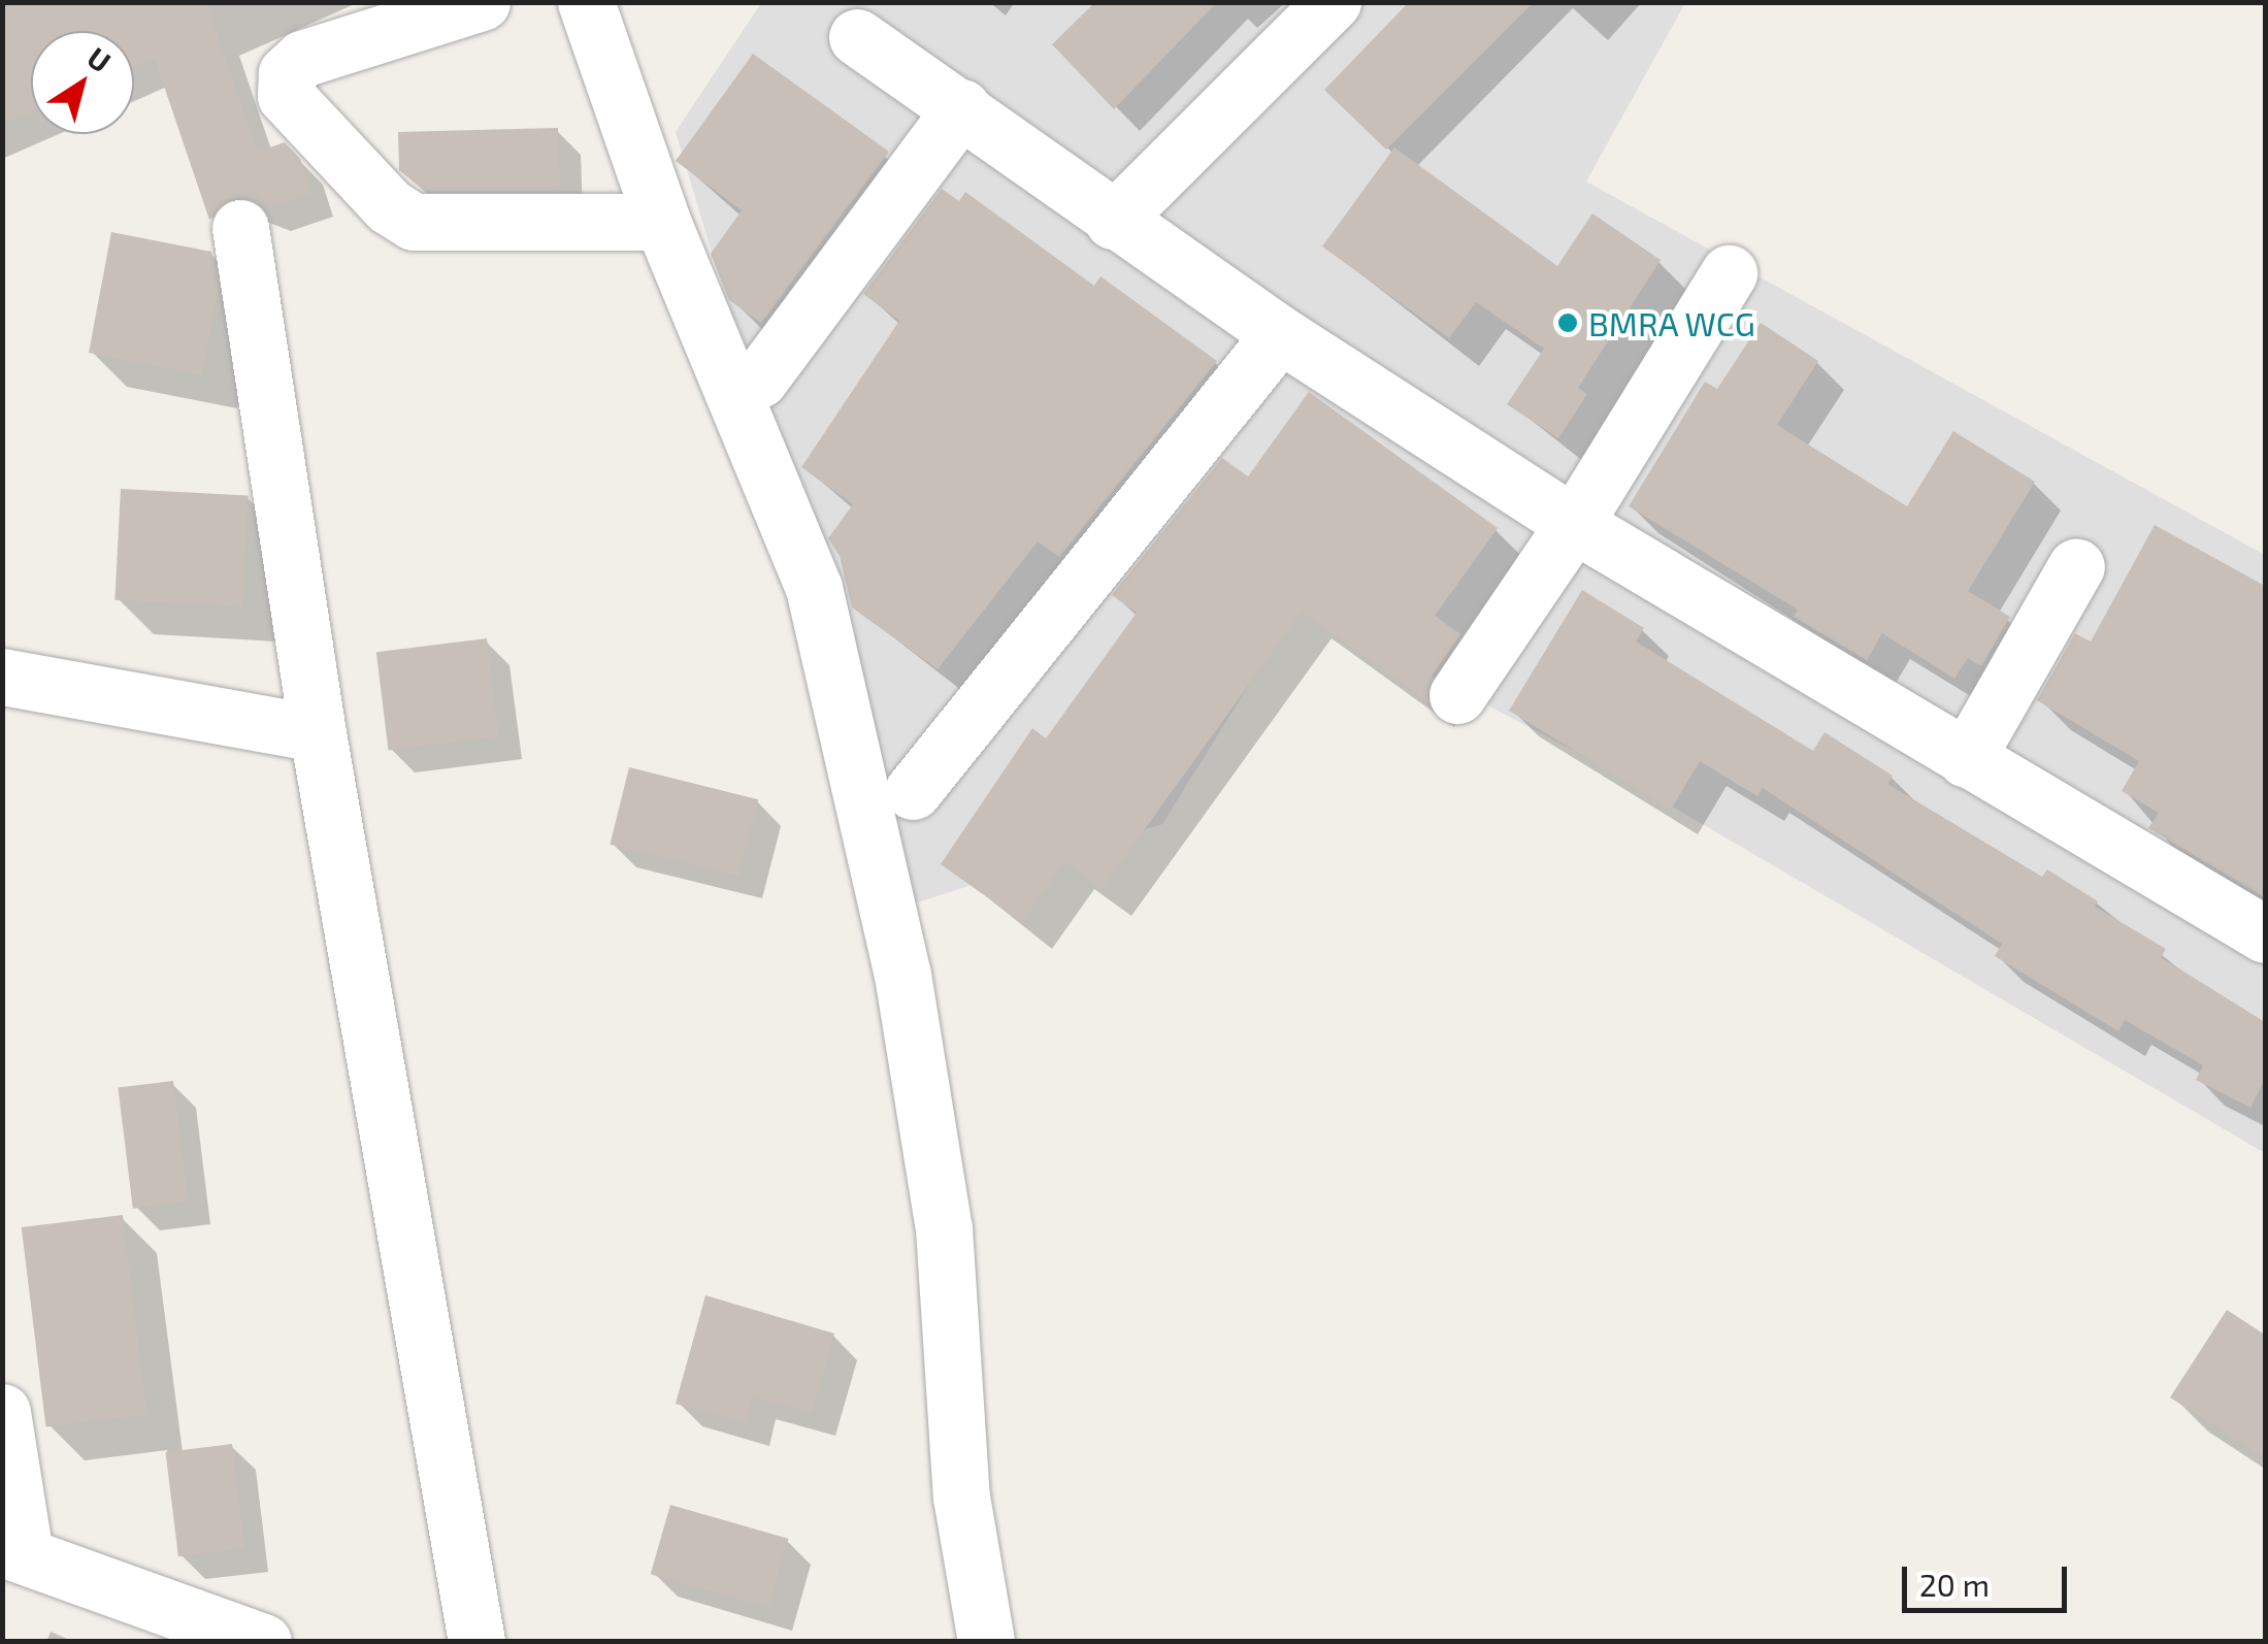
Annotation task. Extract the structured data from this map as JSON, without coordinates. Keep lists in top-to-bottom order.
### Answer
{
  "places": ["BMRA WCG"],
  "scale_bar": "20 m",
  "north": "top right"
}
